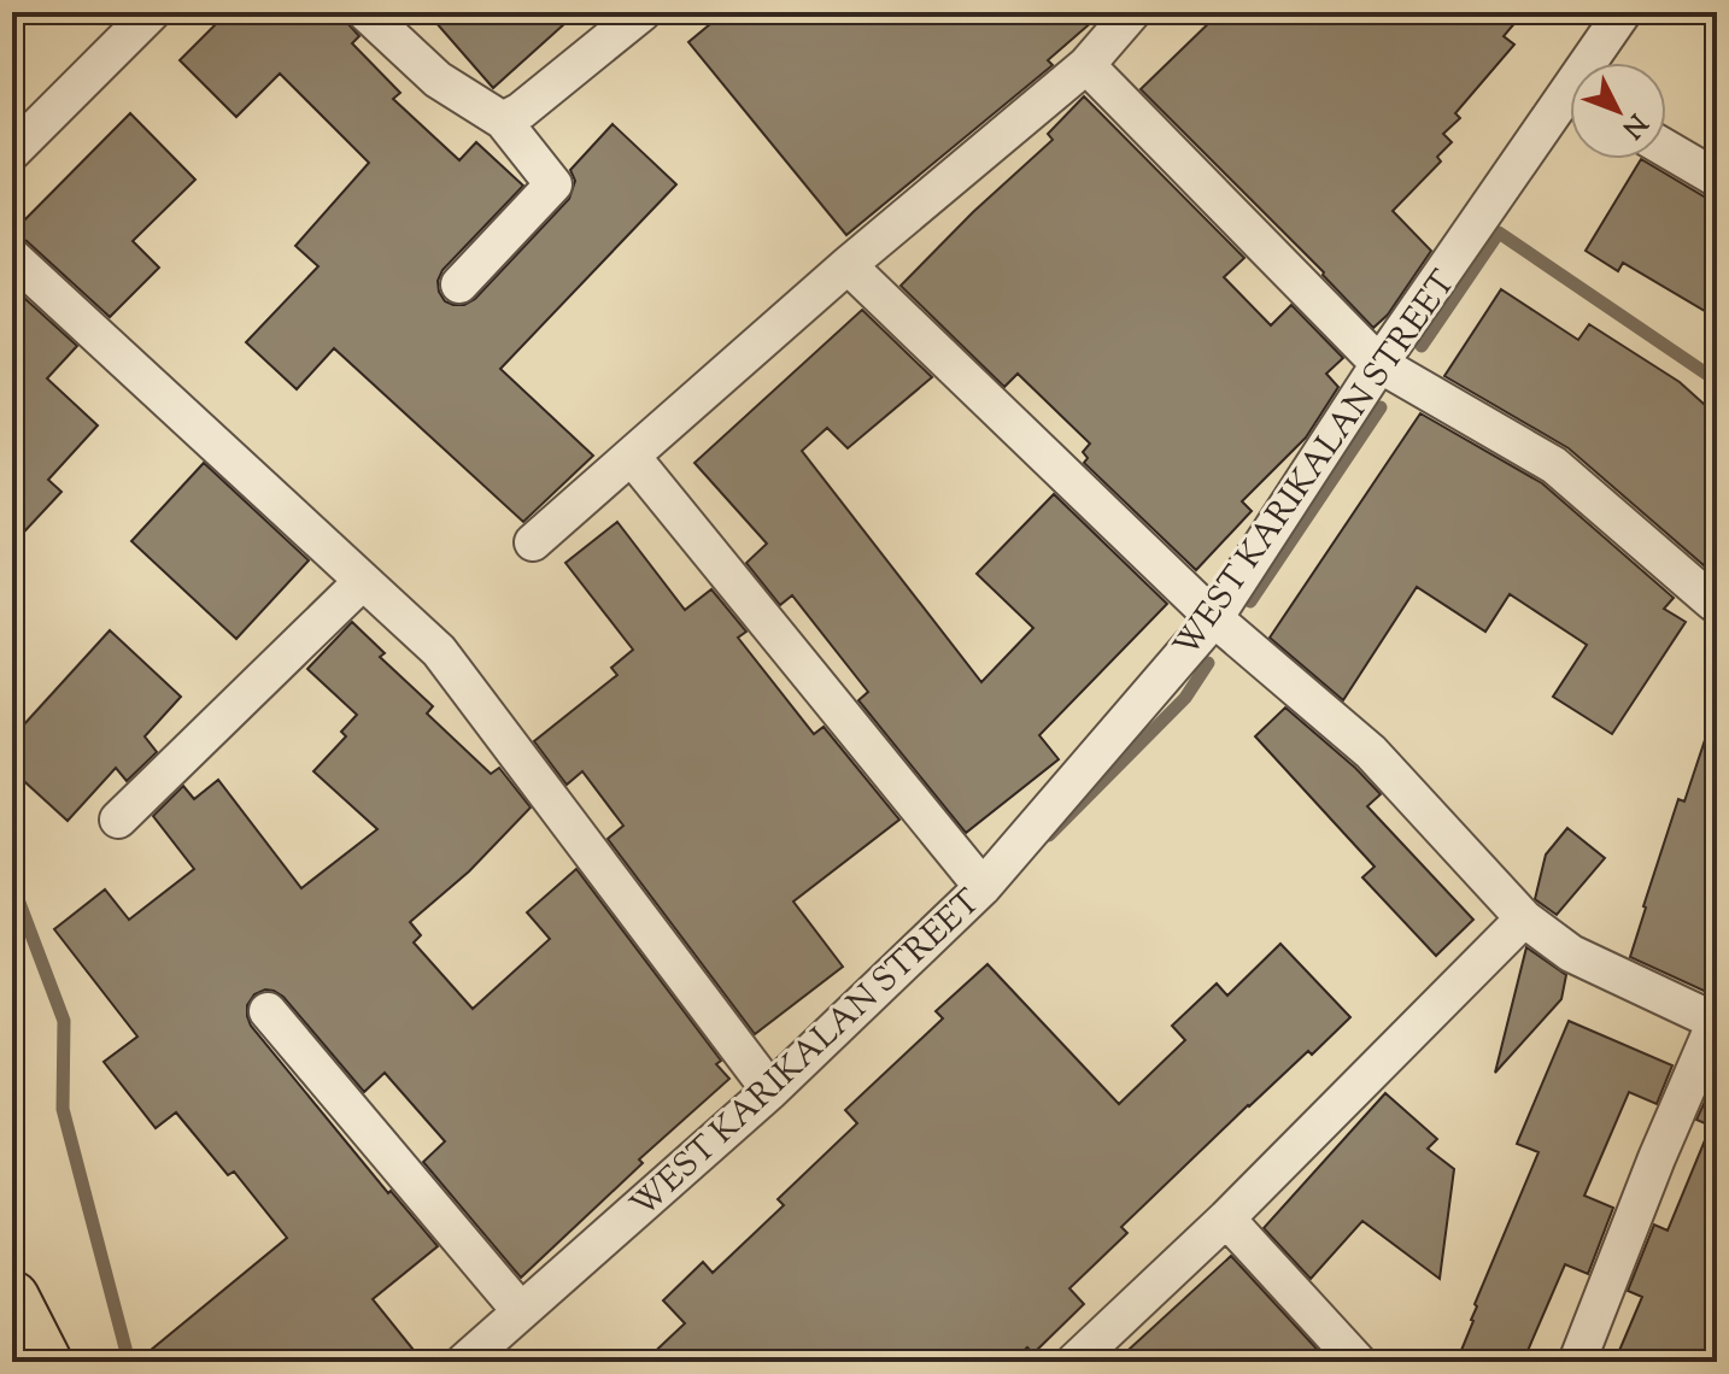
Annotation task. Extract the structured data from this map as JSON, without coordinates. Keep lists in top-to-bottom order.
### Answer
{
  "streets": {
    "street": ["WEST KARIKALAN STREET"]
  },
  "north": "bottom right"
}
